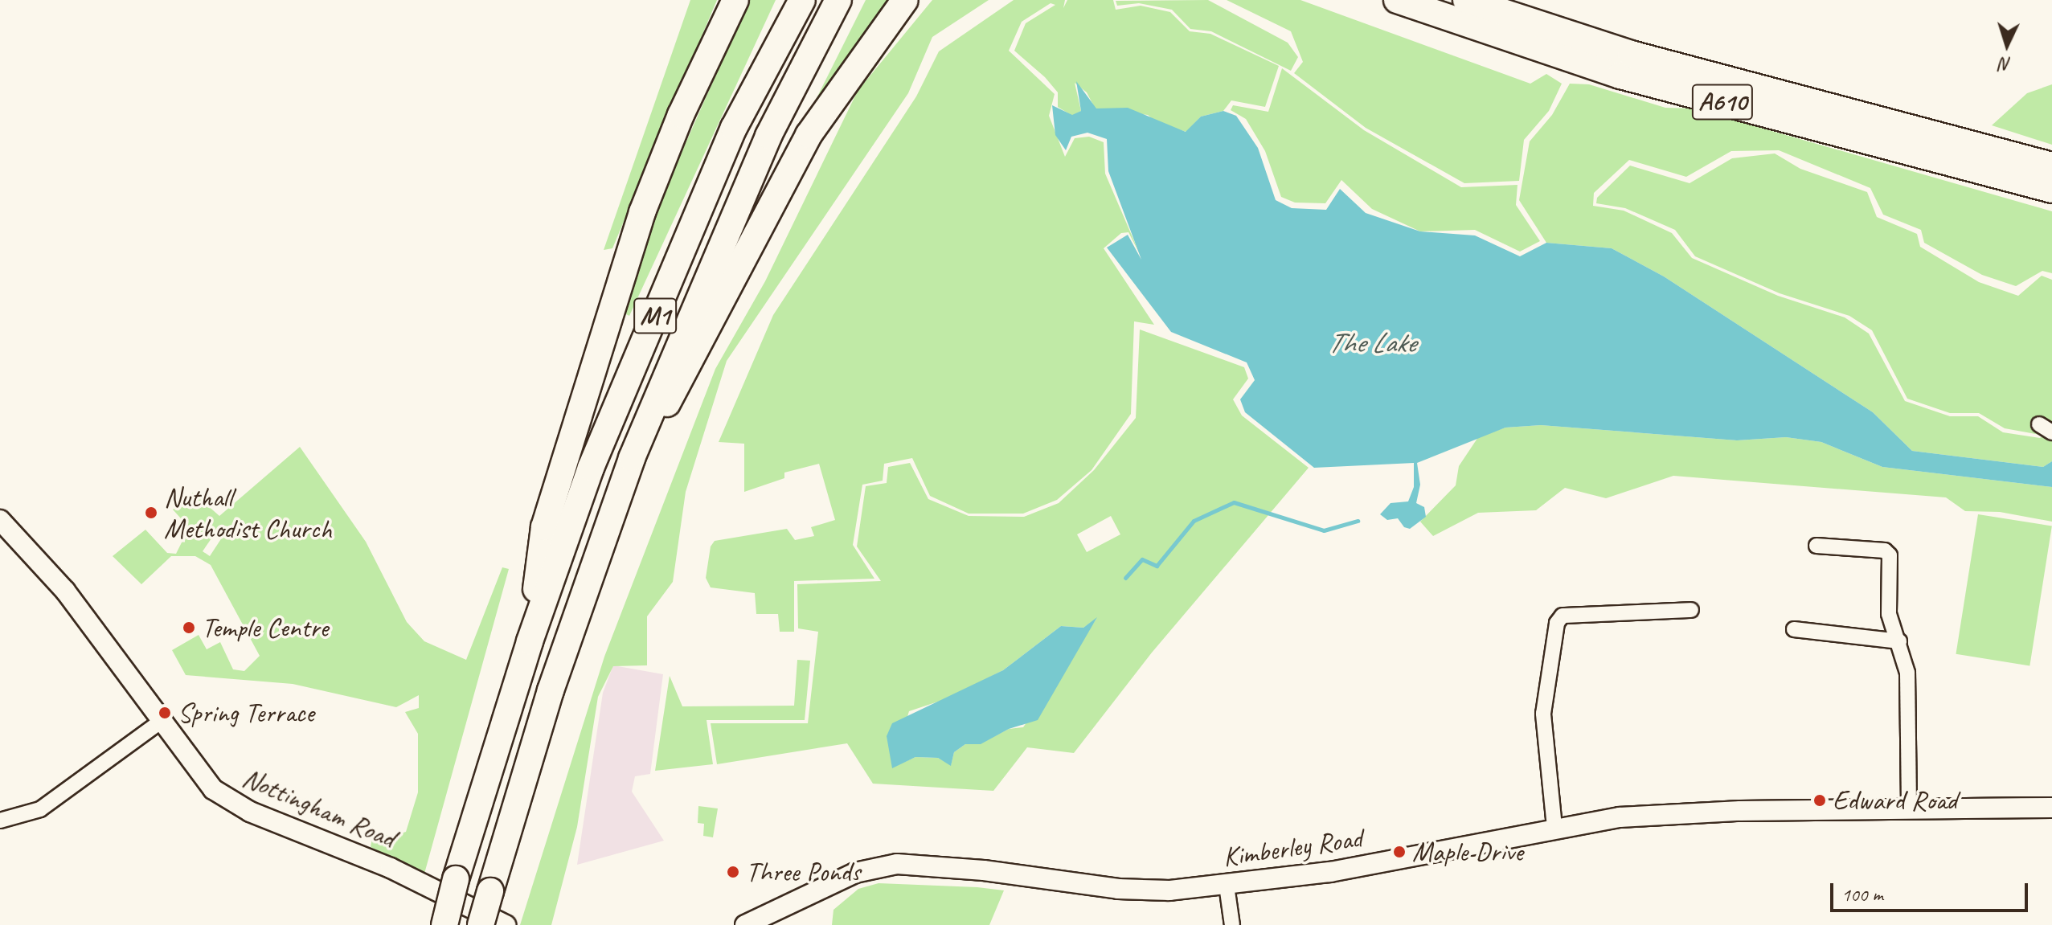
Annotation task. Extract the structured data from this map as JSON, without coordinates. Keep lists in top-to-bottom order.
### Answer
{
  "streets": {
    "highway": ["A610", "M1"],
    "street": ["Nottingham Road", "Kimberley Road"]
  },
  "water": ["The Lake"],
  "places": [
    "Nuthall Methodist Church",
    "Temple Centre",
    "Spring Terrace",
    "Edward Road",
    "Maple Drive",
    "Three Ponds"
  ],
  "scale_bar": "100 m",
  "north": "bottom"
}
